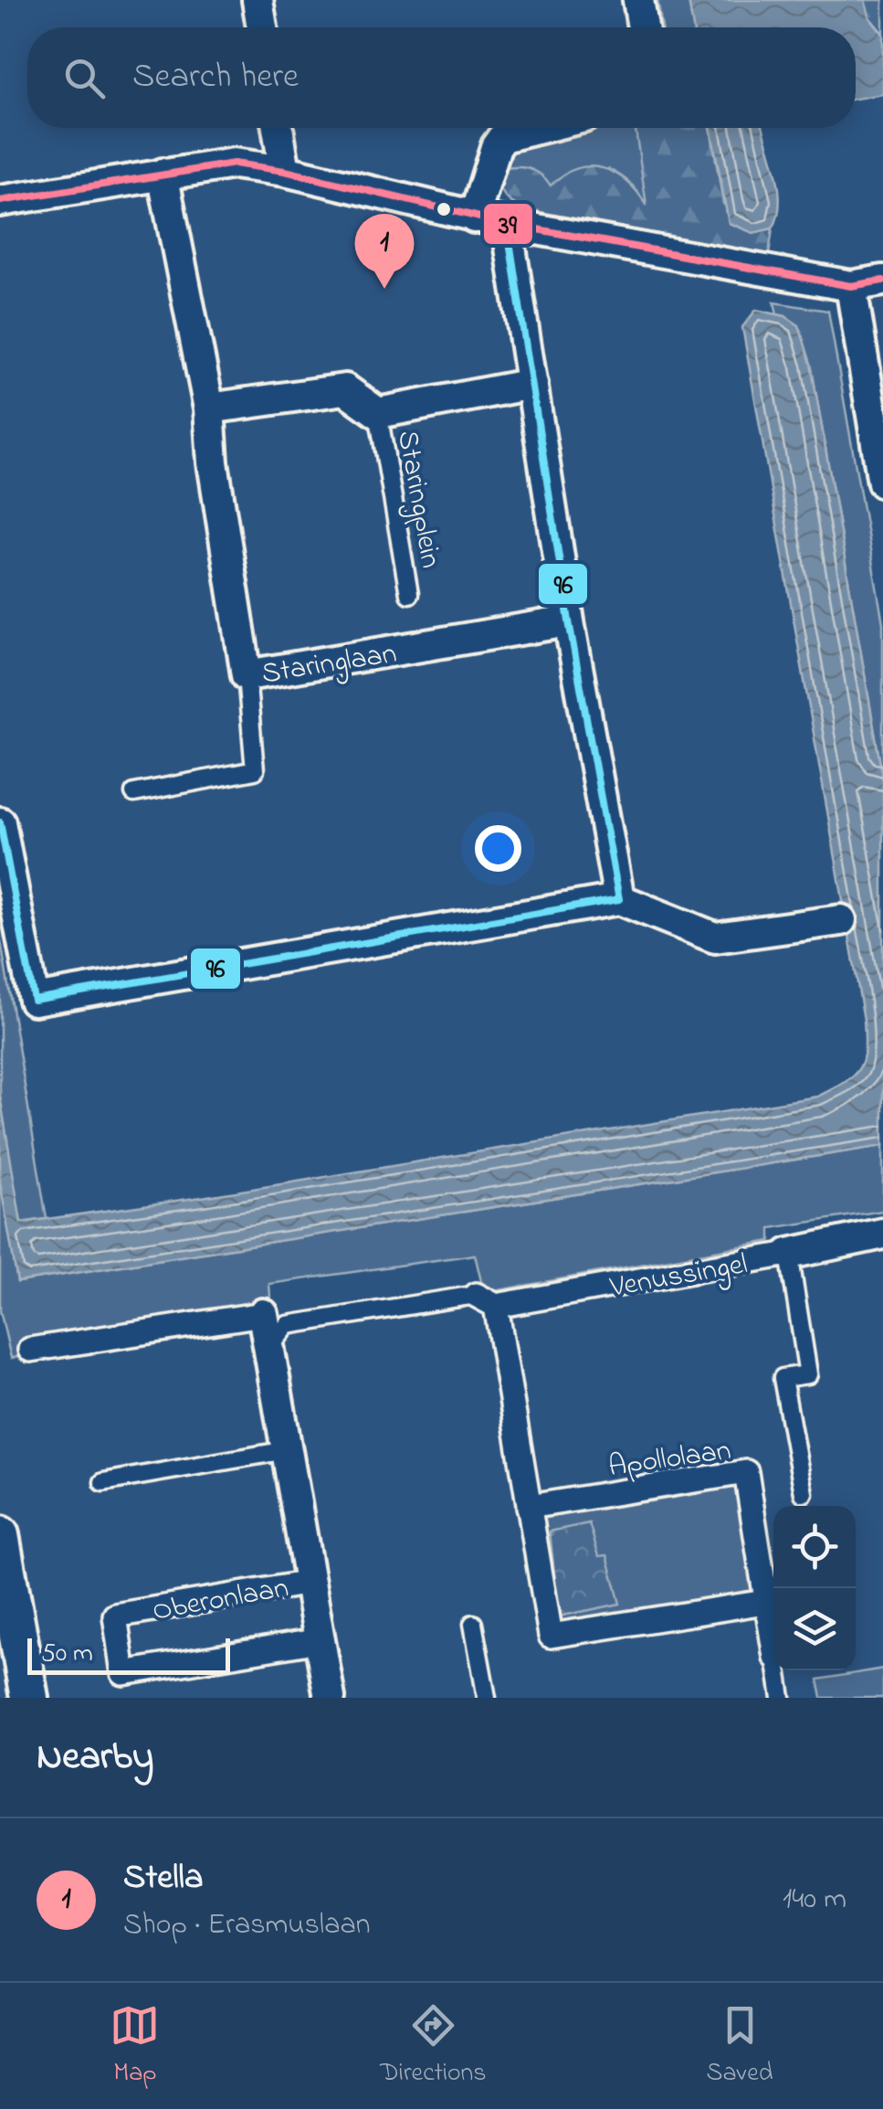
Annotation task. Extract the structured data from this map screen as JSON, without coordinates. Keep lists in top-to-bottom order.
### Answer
{
  "streets": {
    "street": [
      "Staringlaan",
      "Venussingel",
      "Apollolaan",
      "Oberonlaan"
    ],
    "lane": ["Staringplein"]
  },
  "lines": ["transit line 39", "transit line 96"],
  "scale_bar": "50 m",
  "page": {
    "search": "Search here",
    "pins": "1",
    "scale": "50 m",
    "heading": "Nearby",
    "list": [
      {
        "mark": "1",
        "name": "Stella",
        "note": "Shop · Erasmuslaan",
        "value": "140 m"
      }
    ],
    "nav": ["Map", "Directions", "Saved"]
  }
}
